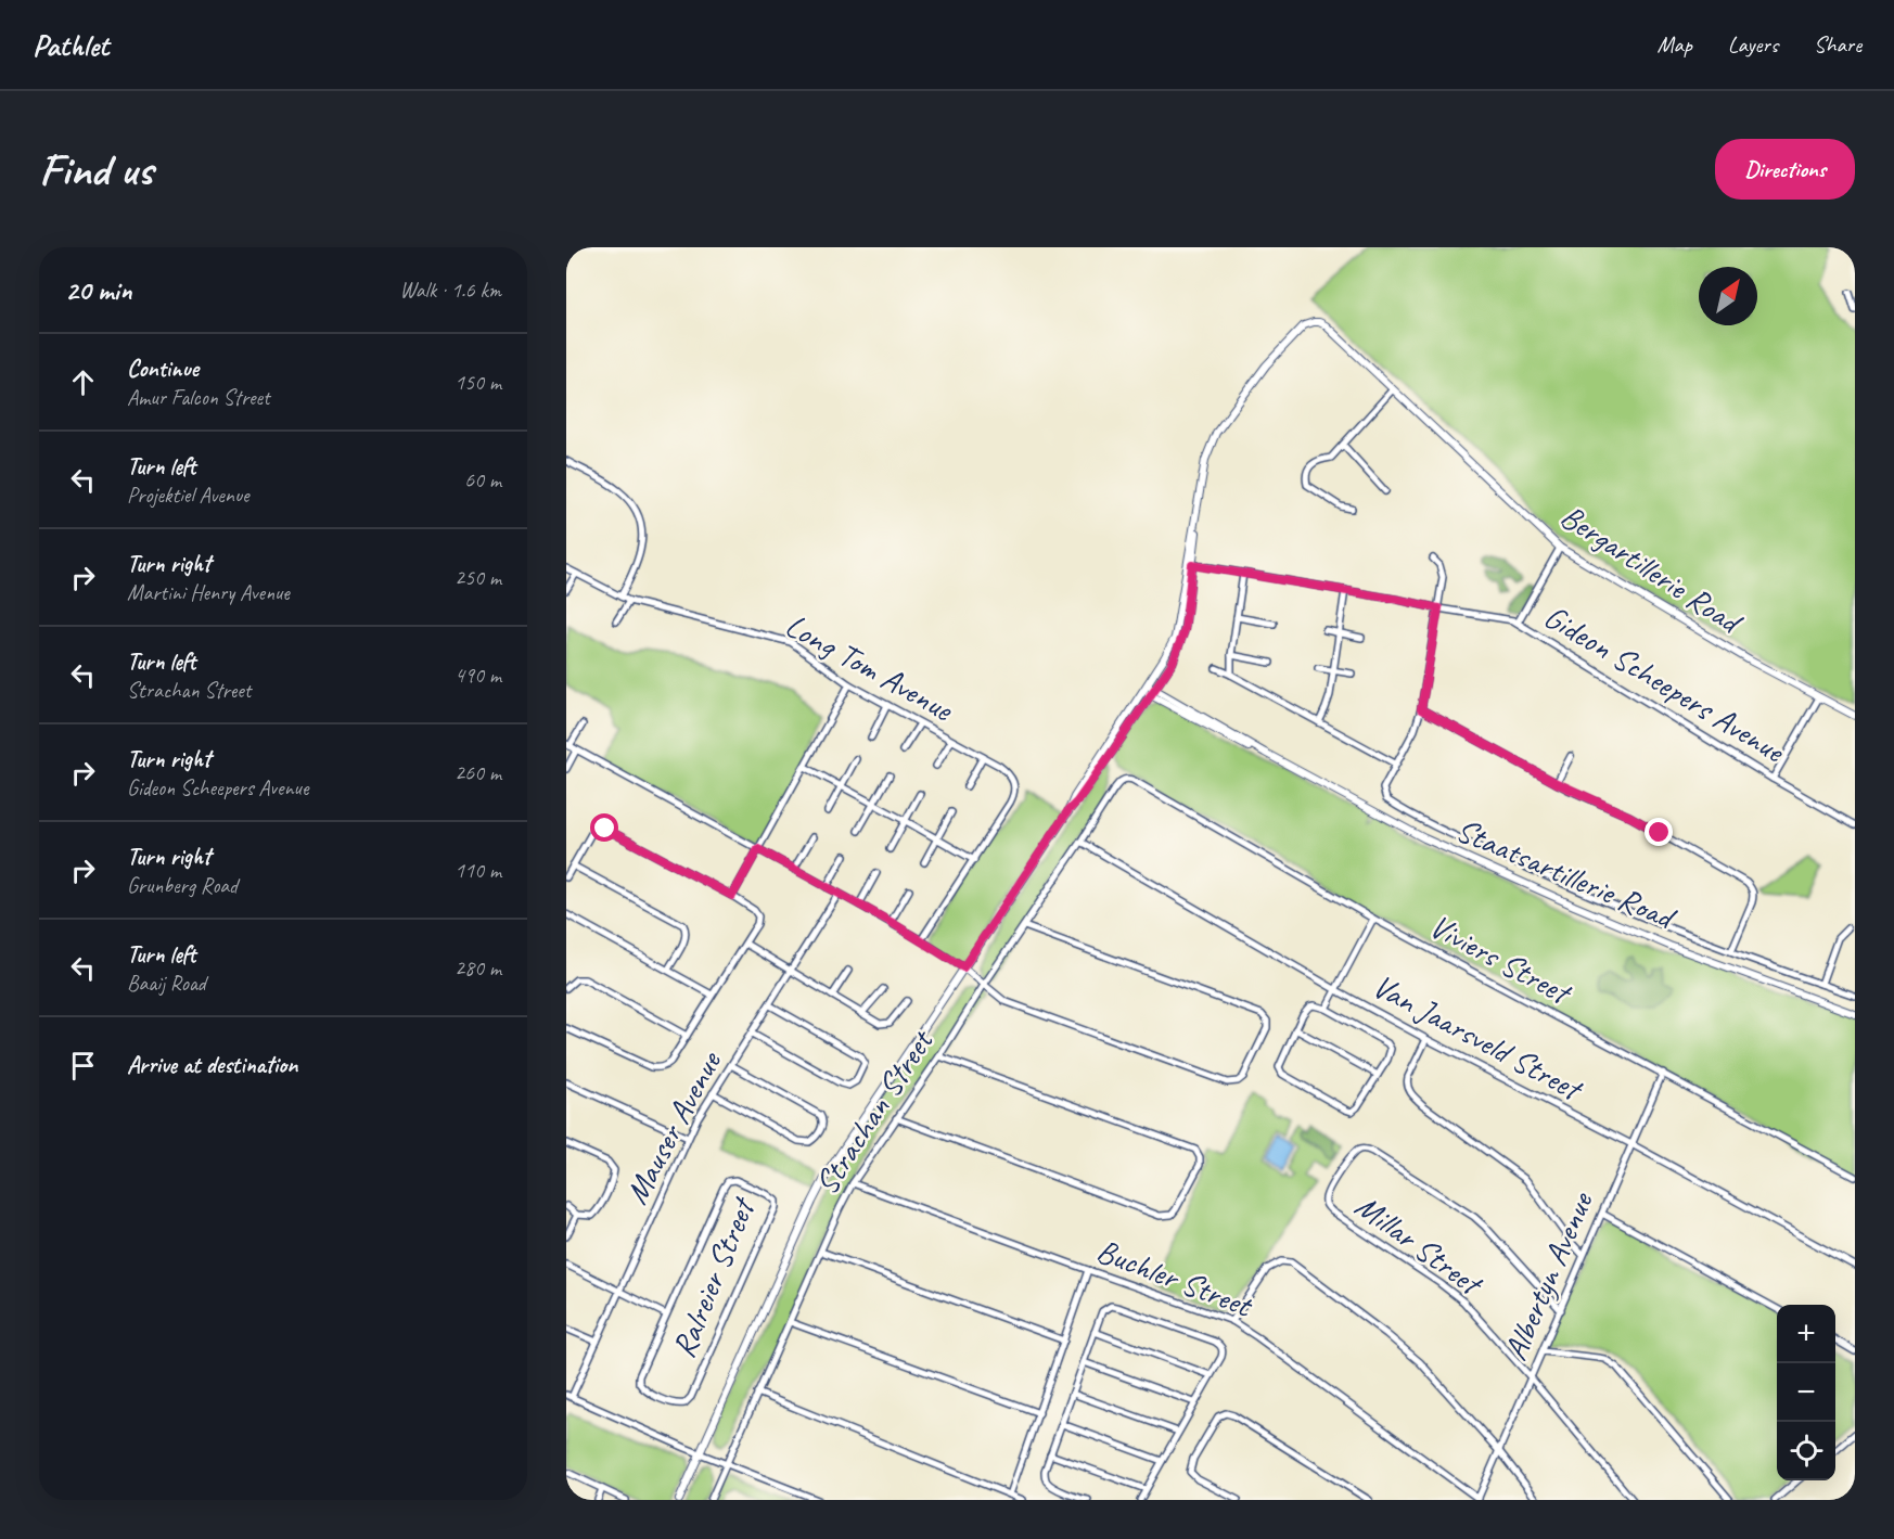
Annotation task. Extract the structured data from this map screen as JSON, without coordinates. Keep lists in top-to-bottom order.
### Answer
{
  "streets": {
    "street": [
      "Bergartillerie Road",
      "Long Tom Avenue",
      "Gideon Scheepers Avenue",
      "Staatsartillerie Road",
      "Viviers Street",
      "Van Jaarsveld Street",
      "Strachan Street",
      "Mauser Avenue",
      "Millar Street",
      "Albertyn Avenue",
      "Buchler Street",
      "Ralreier Street"
    ]
  },
  "crossings": [
    ["Bergartillerie Road", "Strachan Street"],
    ["Gideon Scheepers Avenue", "Strachan Street"],
    ["Staatsartillerie Road", "Strachan Street"],
    ["Viviers Street", "Strachan Street"],
    ["Viviers Street", "Albertyn Avenue"],
    ["Van Jaarsveld Street", "Strachan Street"],
    ["Van Jaarsveld Street", "Albertyn Avenue"],
    ["Strachan Street", "Buchler Street"],
    ["Mauser Avenue", "Ralreier Street"],
    ["Millar Street", "Albertyn Avenue"],
    ["Albertyn Avenue", "Buchler Street"]
  ],
  "north": "top right",
  "page": {
    "header": "Pathlet",
    "nav": ["Map", "Layers", "Share"],
    "buttons": "Directions",
    "title": "Find us",
    "heading": ["20 min", "Walk · 1.6 km"],
    "list": [
      ["Continue", "Amur Falcon Street", "150 m"],
      ["Turn left", "Projektiel Avenue", "60 m"],
      ["Turn right", "Martini Henry Avenue", "250 m"],
      ["Turn left", "Strachan Street", "490 m"],
      ["Turn right", "Gideon Scheepers Avenue", "260 m"],
      ["Turn right", "Grunberg Road", "110 m"],
      ["Turn left", "Baaij Road", "280 m"],
      "Arrive at destination"
    ],
    "map_buttons": ["+", "−"]
  }
}
